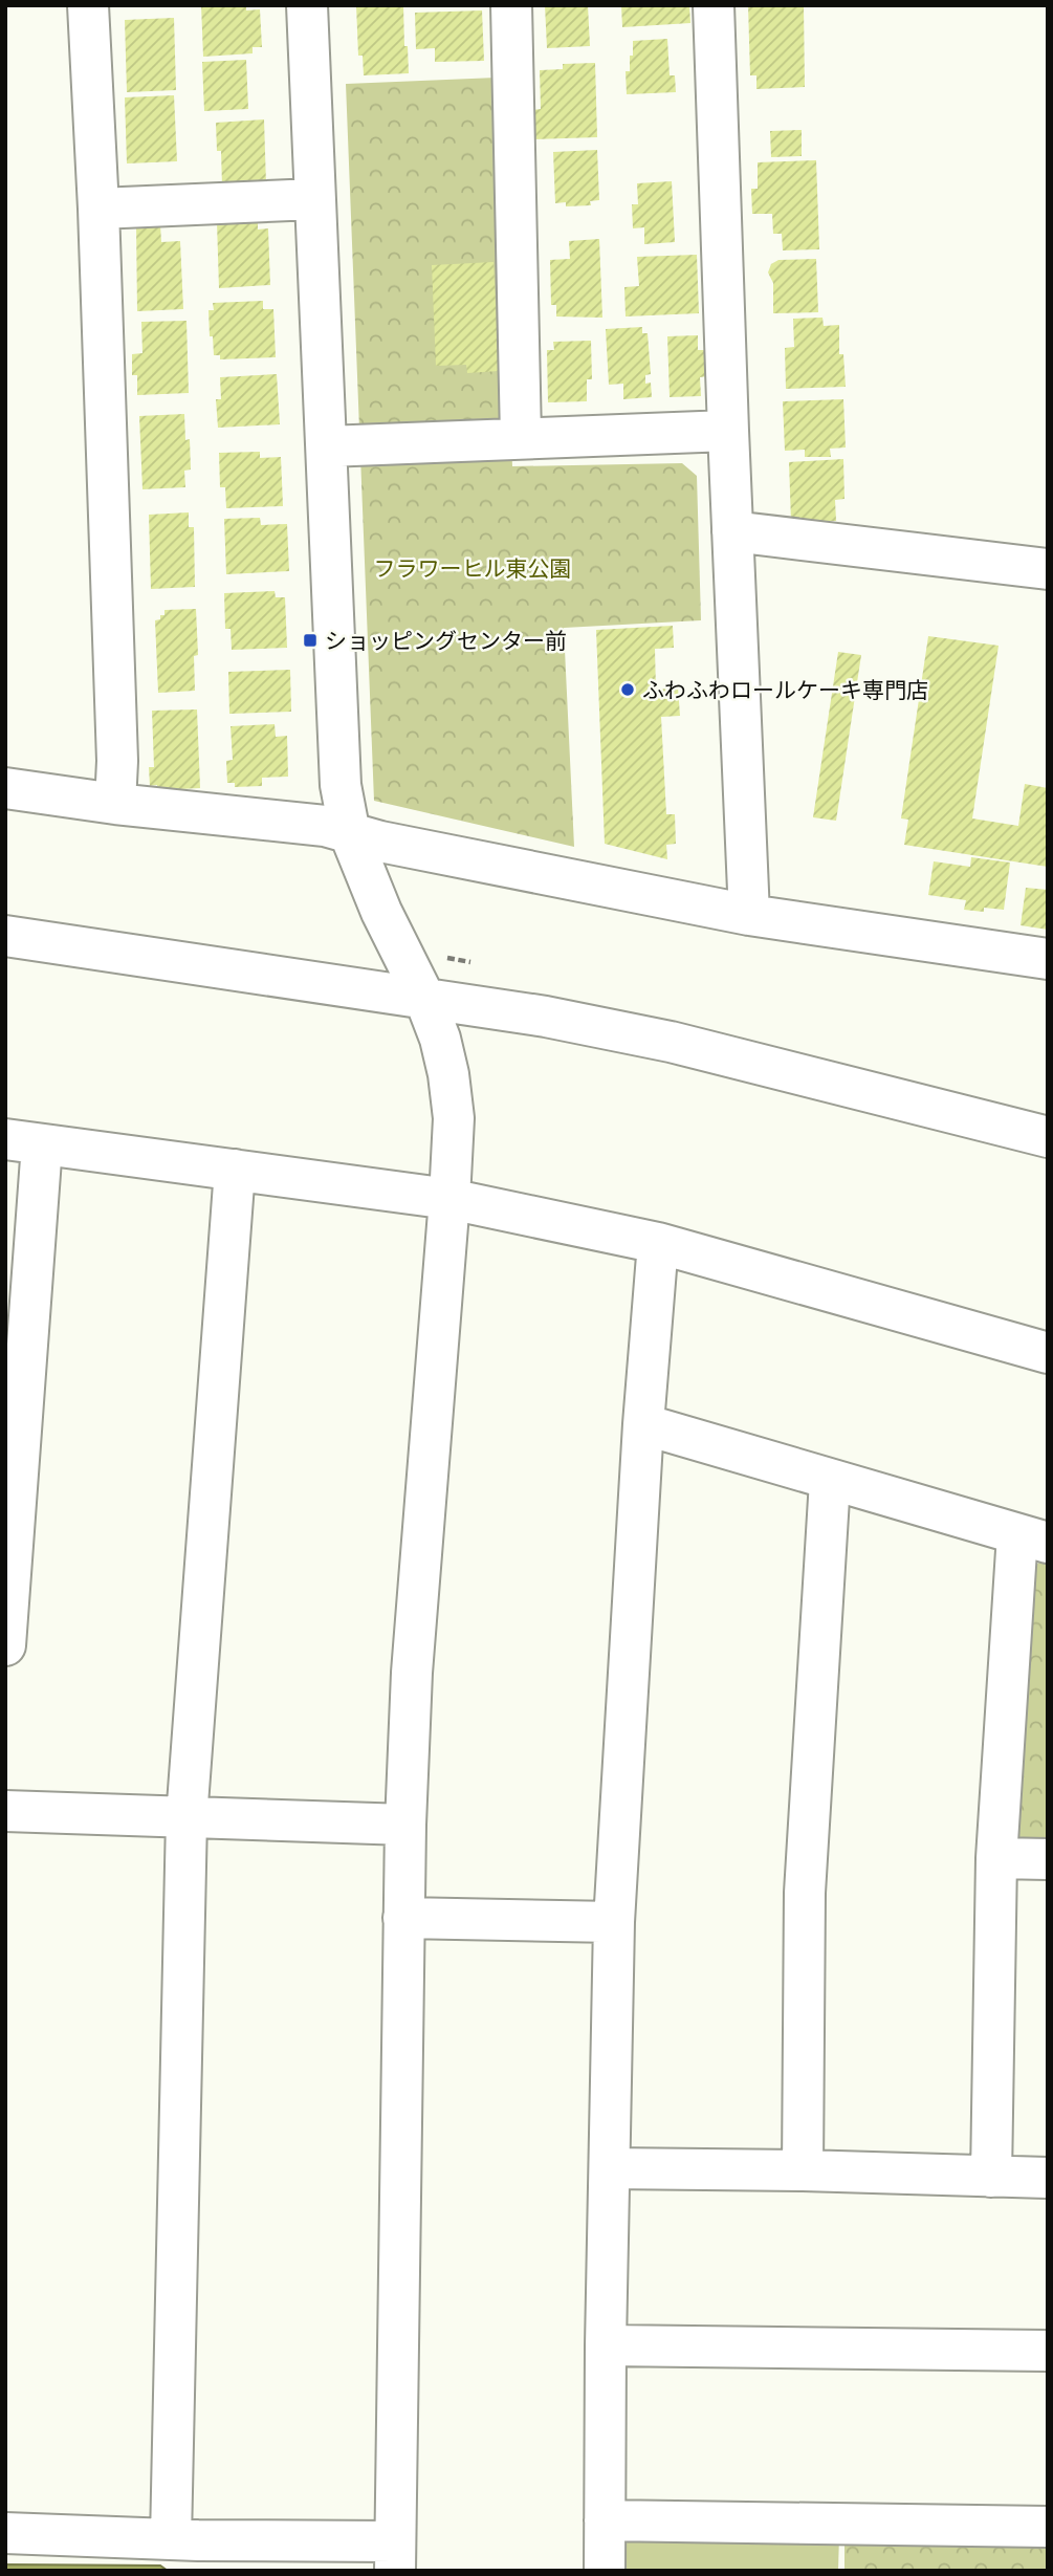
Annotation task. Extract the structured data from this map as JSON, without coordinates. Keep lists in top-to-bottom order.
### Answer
{
  "parks": ["フラワーヒル東公園"],
  "places": {
    "transit": ["ショッピングセンター前"],
    "other": ["ふわふわロールケーキ専門店"]
  }
}
